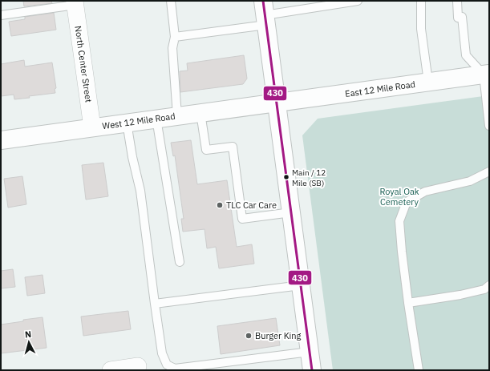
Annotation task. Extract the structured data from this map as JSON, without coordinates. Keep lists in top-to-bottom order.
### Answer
{
  "streets": {
    "main road": ["East 12 Mile Road", "West 12 Mile Road"],
    "street": ["North Center Street"]
  },
  "crossings": [
    ["North Center Street", "West 12 Mile Road"],
    ["East 12 Mile Road", "West 12 Mile Road"]
  ],
  "parks": ["Royal Oak Cemetery"],
  "places": ["Main / 12 Mile (SB)", "TLC Car Care", "Burger King"],
  "lines": ["transit line 430"],
  "north": "top"
}
